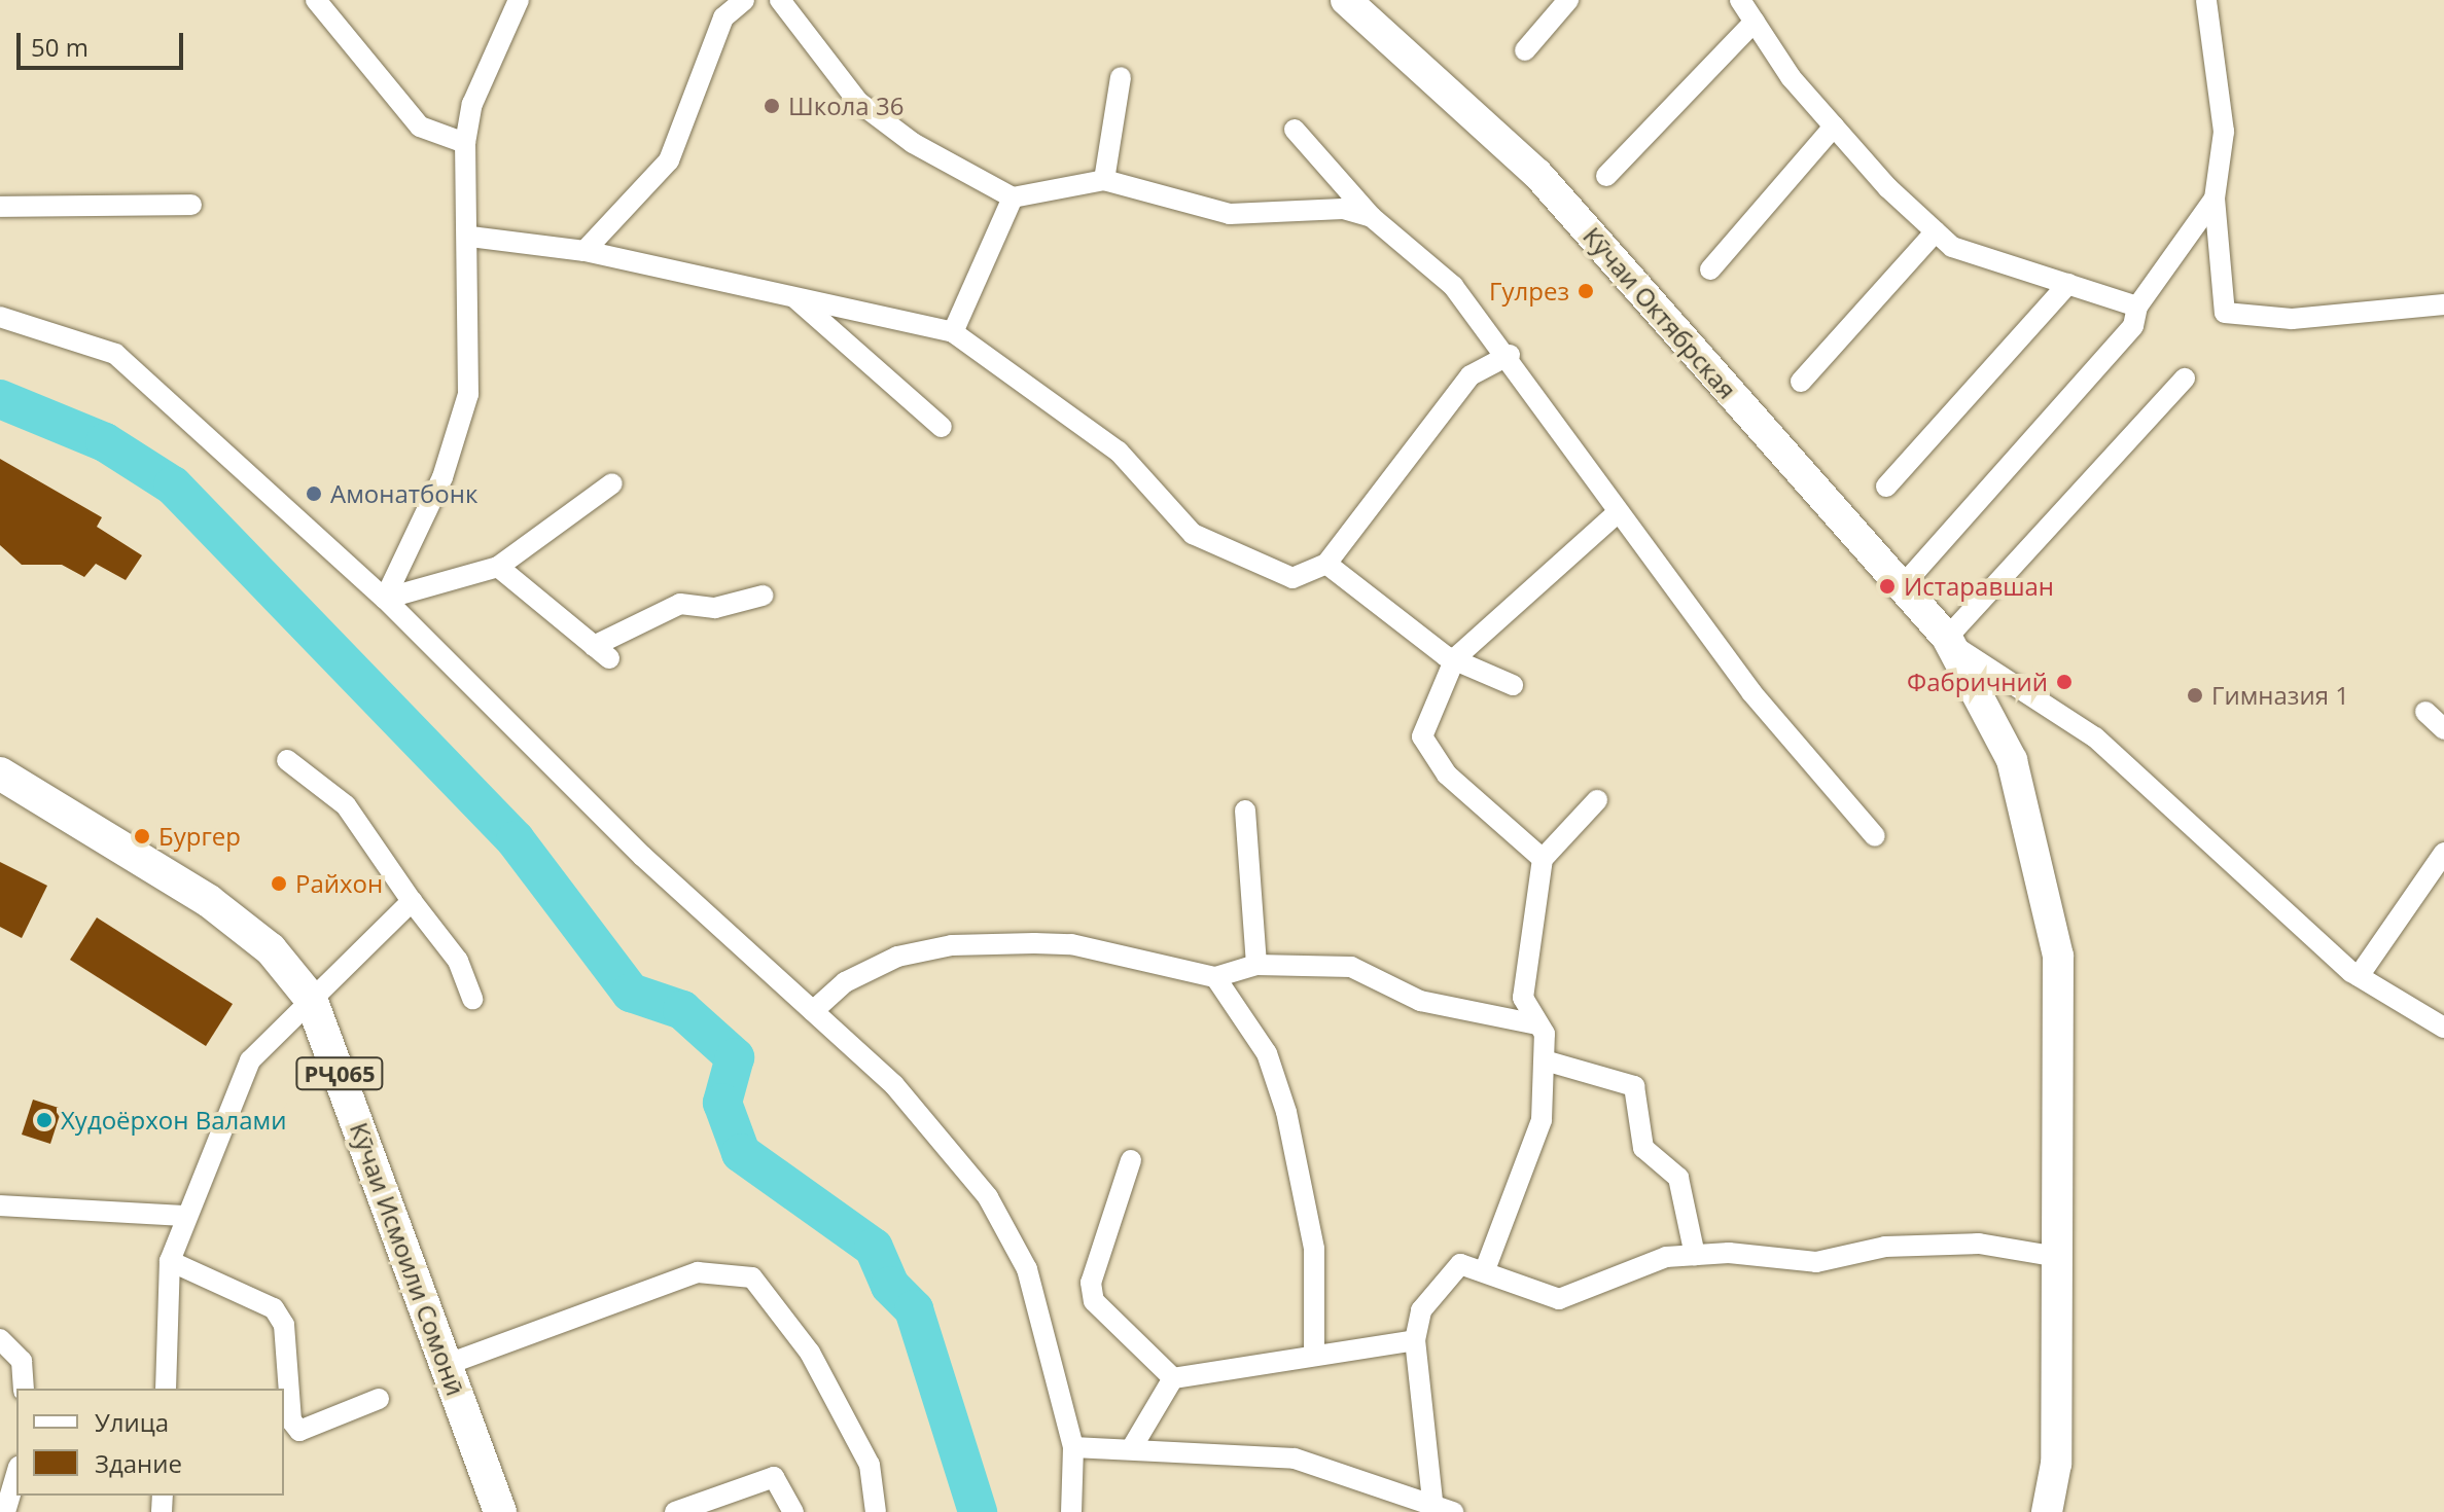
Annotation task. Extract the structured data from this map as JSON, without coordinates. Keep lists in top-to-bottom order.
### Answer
{
  "streets": {
    "main road": ["Кӯчаи Октябрская", "РҶ065", "Кӯчаи Исмоили Сомонӣ"]
  },
  "places": [
    "Школа 36",
    "Гулрез",
    "Амонатбонк",
    "Истаравшан",
    "Фабричний",
    "Гимназия 1",
    "Бургер",
    "Райхон",
    "Худоёрхон Валами"
  ],
  "legend": ["Улица", "Здание"],
  "scale_bar": "50 m"
}
